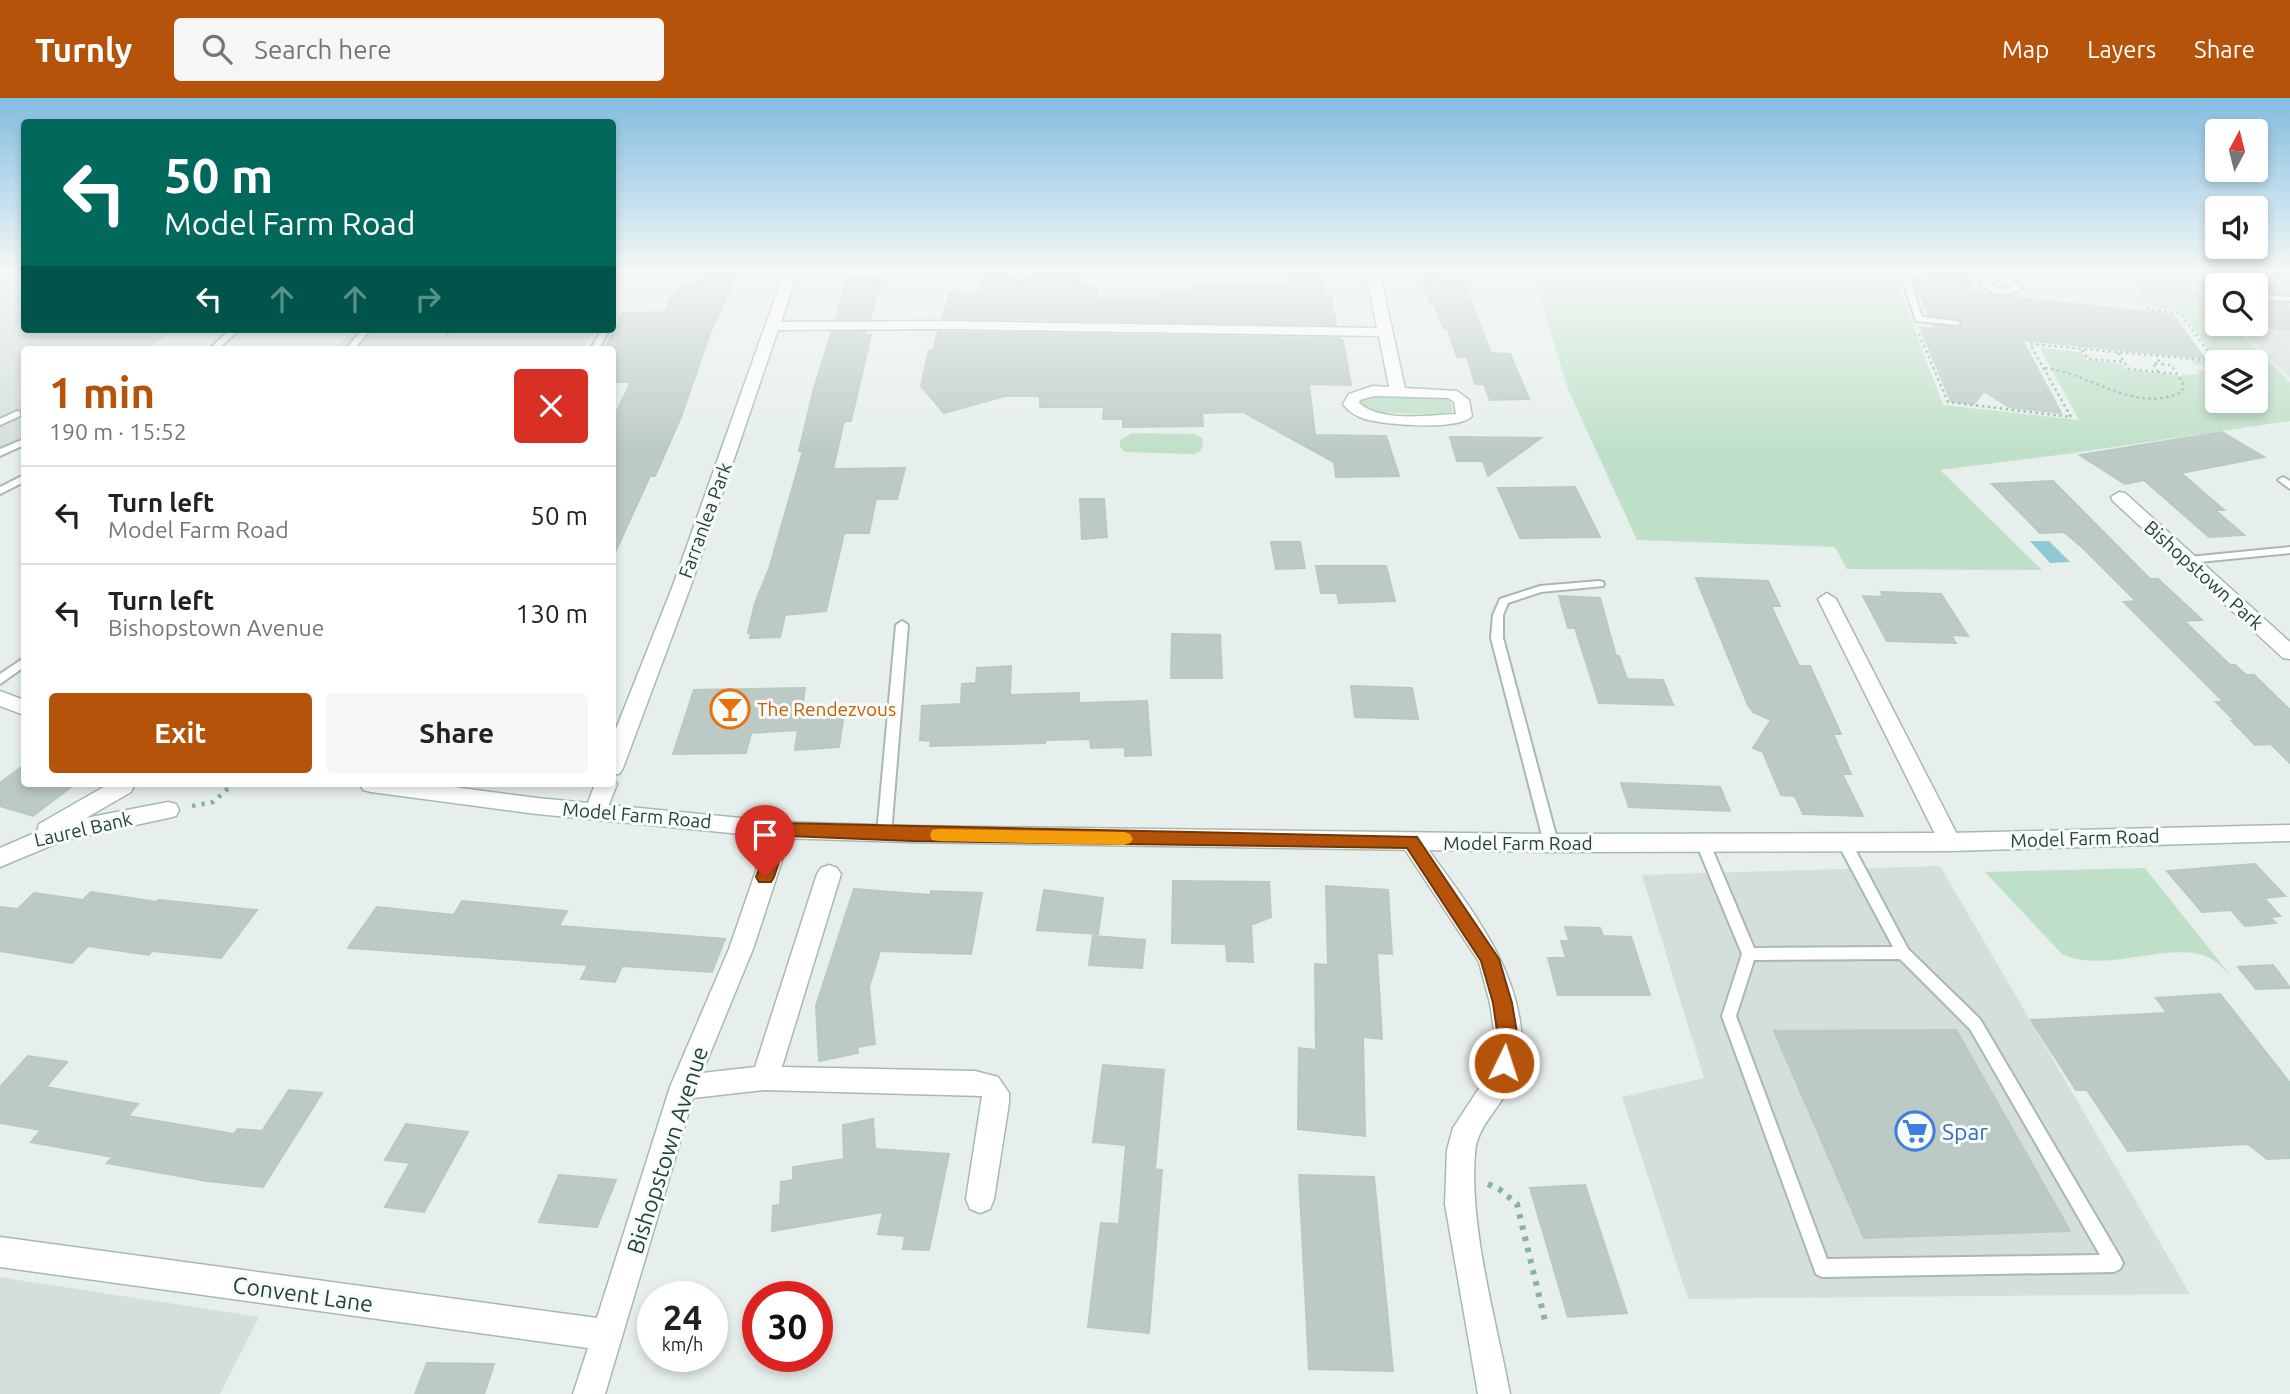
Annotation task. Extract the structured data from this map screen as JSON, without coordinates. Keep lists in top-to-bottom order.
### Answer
{
  "streets": {
    "street": [
      "Farranlea Park",
      "Bishopstown Park",
      "Model Farm Road",
      "Laurel Bank",
      "Bishopstown Avenue",
      "Convent Lane"
    ]
  },
  "crossings": [
    ["Model Farm Road", "Bishopstown Avenue"],
    ["Bishopstown Avenue", "Convent Lane"]
  ],
  "places": {
    "bar": ["The Rendezvous"],
    "supermarket": ["Spar"]
  },
  "north": "top",
  "page": {
    "header": "Turnly",
    "search": "Search here",
    "nav": ["Map", "Layers", "Share"],
    "turn": ["50 m", "Model Farm Road"],
    "heading": ["1 min", "190 m · 15:52"],
    "list": [
      {
        "name": "Turn left",
        "note": "Model Farm Road",
        "value": "50 m"
      },
      {
        "name": "Turn left",
        "note": "Bishopstown Avenue",
        "value": "130 m"
      }
    ],
    "buttons": ["Exit", "Share"],
    "speed": "24 km/h",
    "limit": "30"
  }
}
